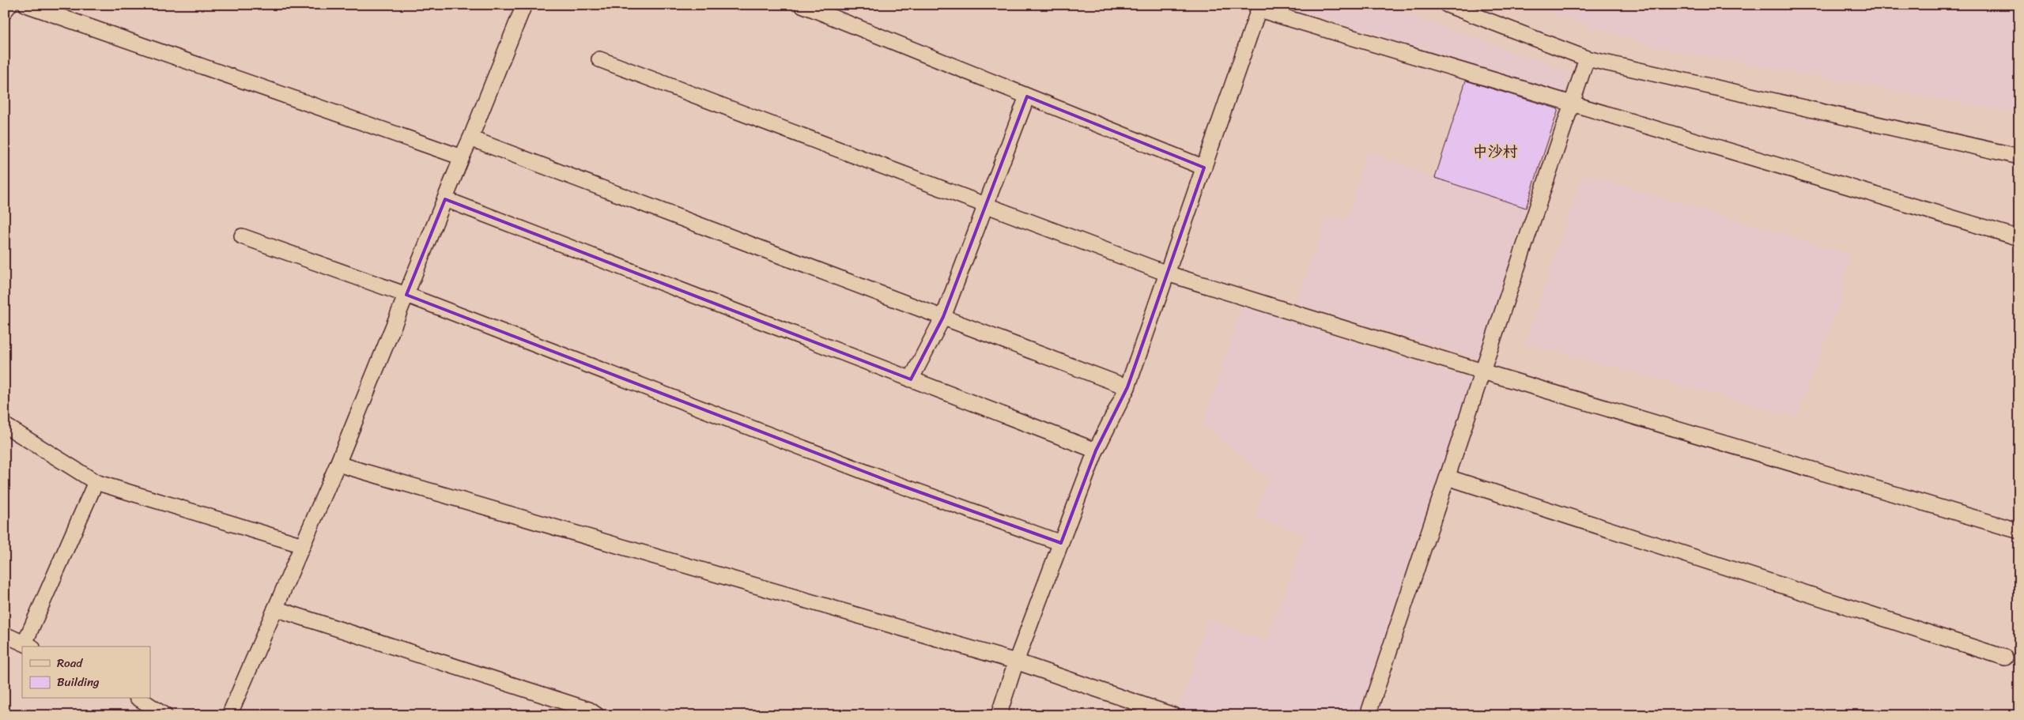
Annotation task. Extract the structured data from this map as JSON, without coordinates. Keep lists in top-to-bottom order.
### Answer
{
  "districts": ["中沙村"],
  "legend": ["Road", "Building"]
}
